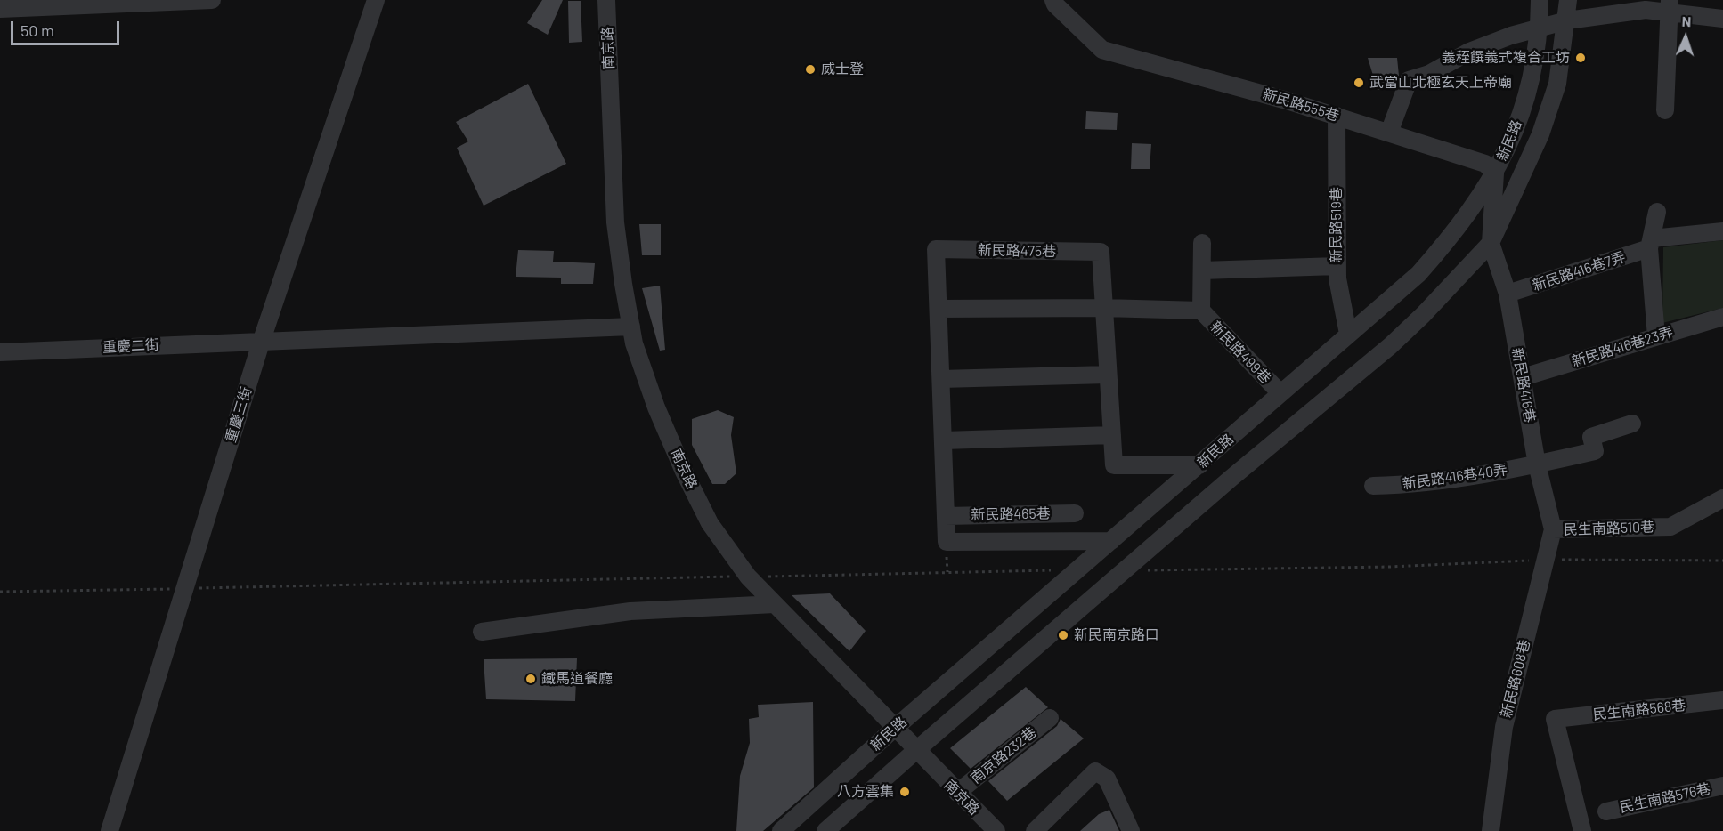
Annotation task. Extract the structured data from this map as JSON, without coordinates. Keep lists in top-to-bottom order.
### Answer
{
  "streets": {
    "street": [
      "南京路",
      "新民路555巷",
      "新民路",
      "新民路519巷",
      "新民路475巷",
      "新民路416巷7弄",
      "重慶二街",
      "新民路416巷23弄",
      "新民路499巷",
      "新民路416巷",
      "重慶三街",
      "新民路416巷40弄",
      "新民路465巷",
      "民生南路510巷",
      "新民路608巷",
      "民生南路568巷",
      "南京路232巷",
      "民生南路576巷"
    ]
  },
  "crossings": [
    ["南京路", "新民路"],
    ["南京路", "重慶二街"],
    ["南京路", "南京路232巷"],
    ["新民路555巷", "新民路"],
    ["新民路555巷", "新民路519巷"],
    ["新民路", "新民路519巷"],
    ["新民路", "新民路475巷"],
    ["新民路", "新民路499巷"],
    ["新民路", "新民路416巷"],
    ["新民路475巷", "新民路465巷"],
    ["新民路416巷7弄", "新民路416巷"],
    ["重慶二街", "重慶三街"],
    ["新民路416巷23弄", "新民路416巷"],
    ["新民路416巷", "新民路416巷40弄"],
    ["新民路416巷", "民生南路510巷"],
    ["新民路416巷", "新民路608巷"],
    ["民生南路510巷", "新民路608巷"]
  ],
  "places": [
    "義秷饌義式複合工坊",
    "威士登",
    "武當山北極玄天上帝廟",
    "新民南京路口",
    "鐵馬道餐廳",
    "八方雲集"
  ],
  "scale_bar": "50 m",
  "north": "top"
}
